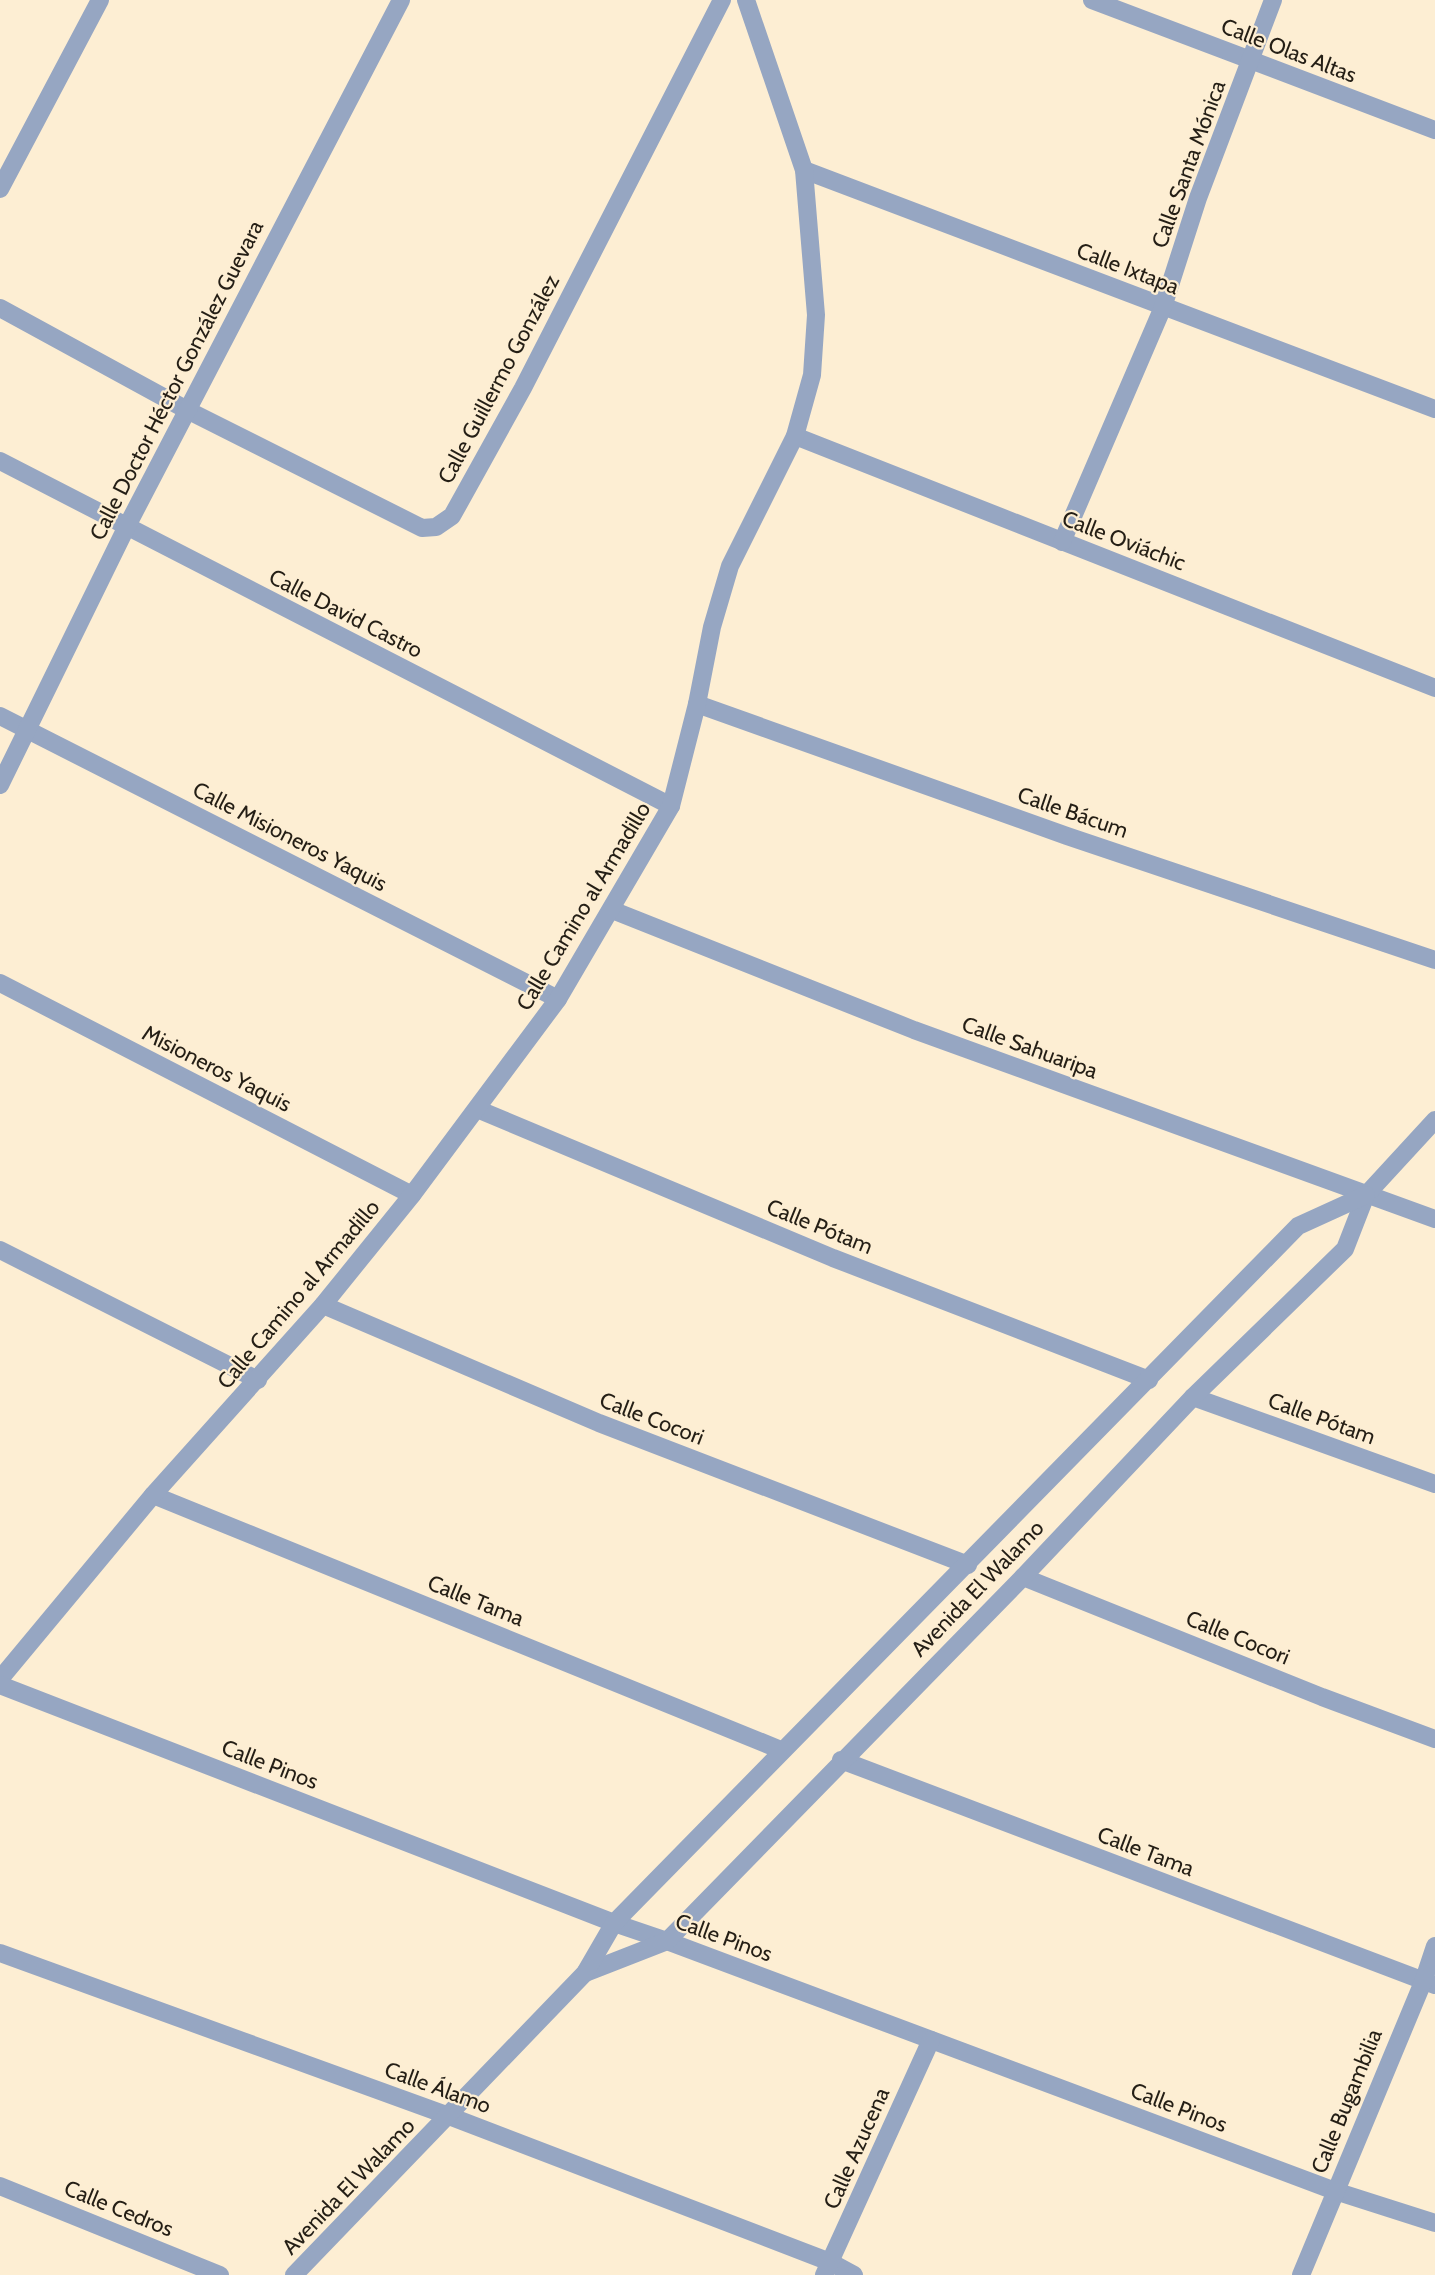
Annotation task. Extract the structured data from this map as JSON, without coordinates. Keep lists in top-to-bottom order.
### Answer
{
  "streets": {
    "street": [
      "Calle Olas Altas",
      "Calle Santa Mónica",
      "Calle Ixtapa",
      "Calle Guillermo González",
      "Calle Doctor Héctor González Guevara",
      "Calle Oviáchic",
      "Calle David Castro",
      "Calle Bácum",
      "Calle Misioneros Yaquis",
      "Calle Camino al Armadillo",
      "Calle Sahuaripa",
      "Misioneros Yaquis",
      "Calle Pótam",
      "Calle Cocori",
      "Avenida El Walamo",
      "Calle Tama",
      "Calle Pinos",
      "Calle Álamo",
      "Calle Bugambilia",
      "Calle Azucena",
      "Calle Cedros"
    ]
  },
  "crossings": [
    ["Calle Olas Altas", "Calle Santa Mónica"],
    ["Calle Santa Mónica", "Calle Ixtapa"],
    ["Calle Santa Mónica", "Calle Oviáchic"],
    ["Calle Ixtapa", "Calle Camino al Armadillo"],
    ["Calle Guillermo González", "Calle Doctor Héctor González Guevara"],
    ["Calle Doctor Héctor González Guevara", "Calle David Castro"],
    ["Calle Doctor Héctor González Guevara", "Calle Misioneros Yaquis"],
    ["Calle Oviáchic", "Calle Camino al Armadillo"],
    ["Calle David Castro", "Calle Camino al Armadillo"],
    ["Calle Bácum", "Calle Camino al Armadillo"],
    ["Calle Misioneros Yaquis", "Calle Camino al Armadillo"],
    ["Calle Camino al Armadillo", "Calle Sahuaripa"],
    ["Calle Camino al Armadillo", "Misioneros Yaquis"],
    ["Calle Camino al Armadillo", "Calle Pótam"],
    ["Calle Camino al Armadillo", "Calle Cocori"],
    ["Calle Camino al Armadillo", "Calle Tama"],
    ["Calle Sahuaripa", "Avenida El Walamo"],
    ["Calle Pótam", "Avenida El Walamo"],
    ["Calle Cocori", "Avenida El Walamo"],
    ["Avenida El Walamo", "Calle Tama"],
    ["Avenida El Walamo", "Calle Pinos"],
    ["Avenida El Walamo", "Calle Álamo"],
    ["Calle Tama", "Calle Bugambilia"],
    ["Calle Pinos", "Calle Bugambilia"],
    ["Calle Pinos", "Calle Azucena"],
    ["Calle Álamo", "Calle Azucena"]
  ]
}
